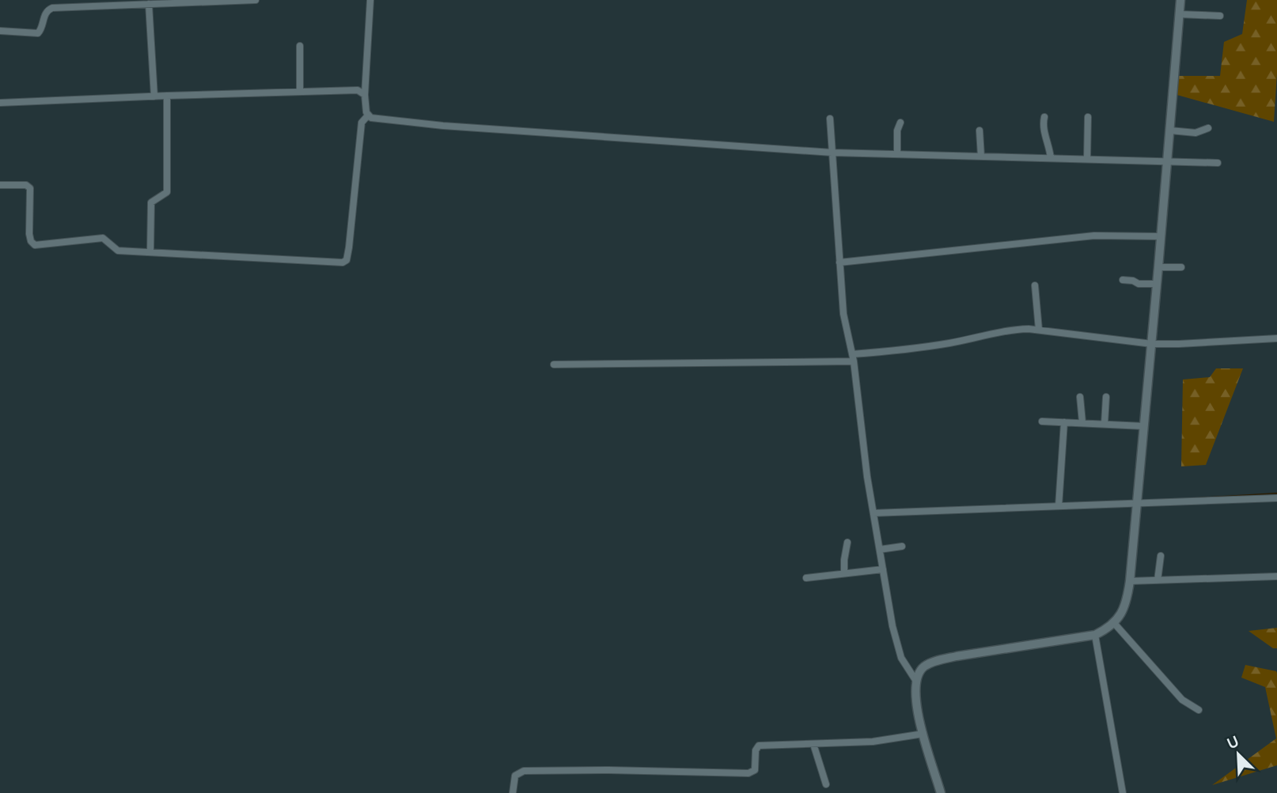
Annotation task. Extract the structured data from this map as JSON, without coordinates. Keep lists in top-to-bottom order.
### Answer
{
  "north": "top left"
}
